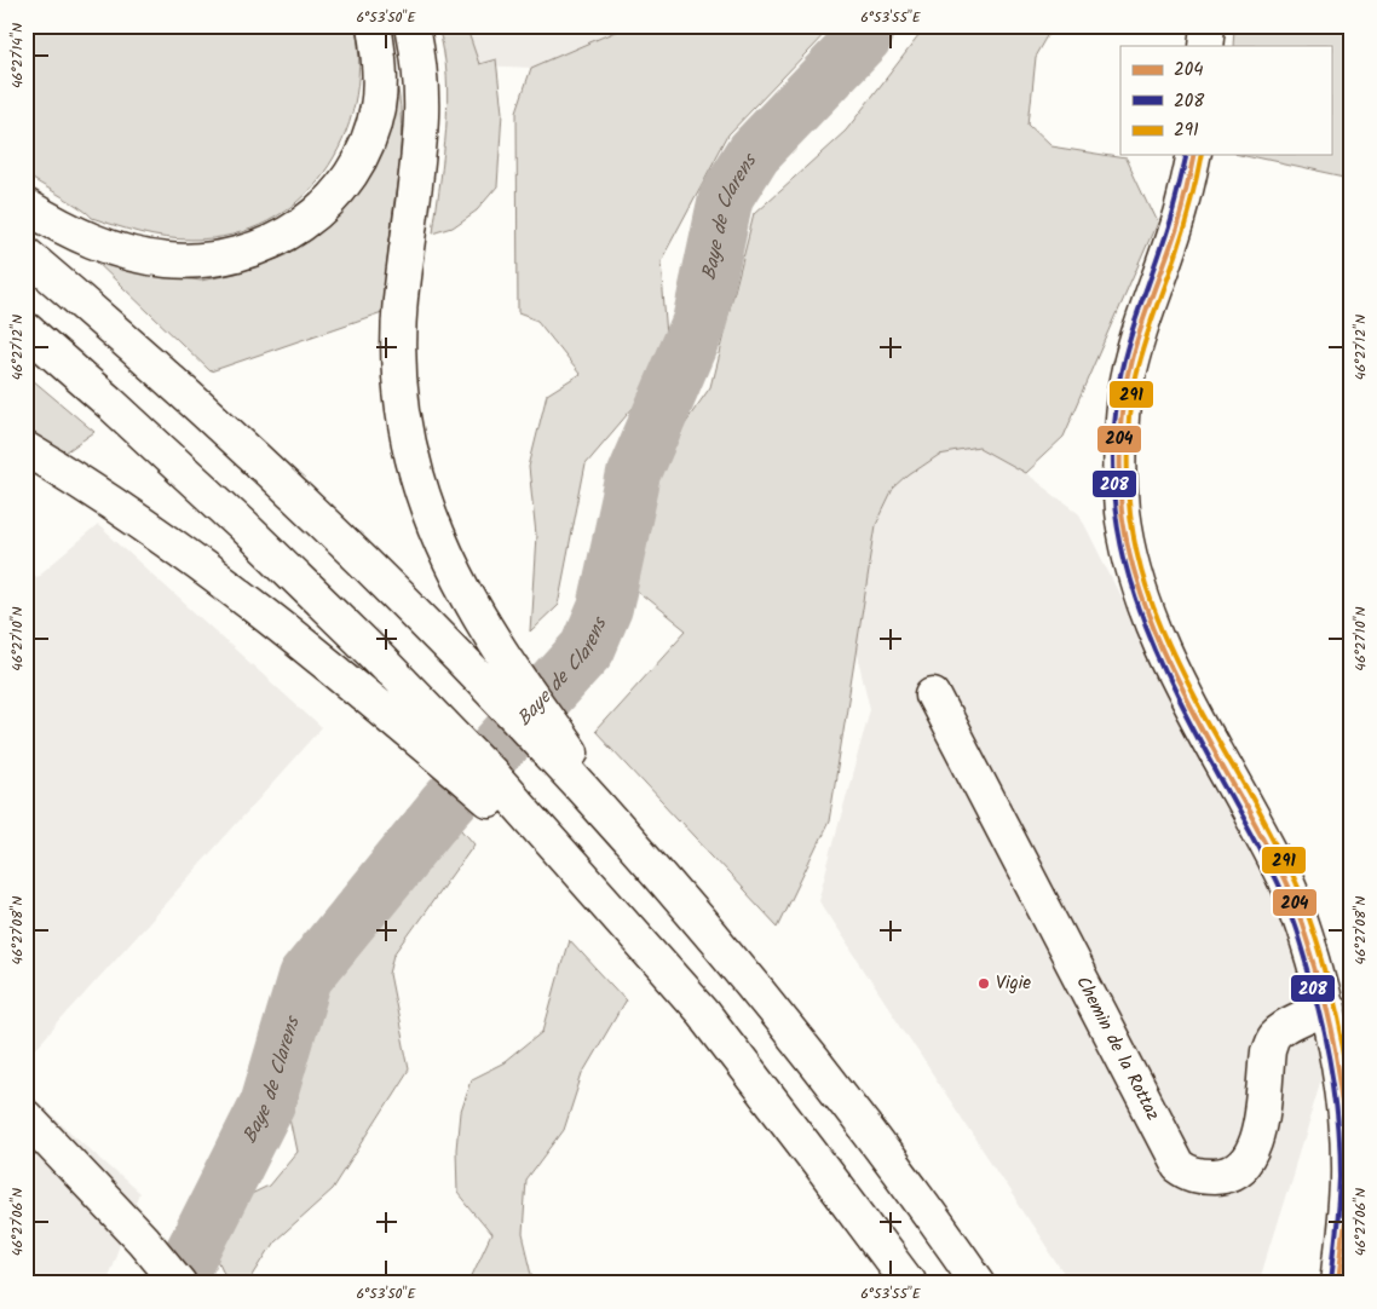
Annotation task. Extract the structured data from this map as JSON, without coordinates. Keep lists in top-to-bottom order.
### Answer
{
  "streets": {
    "main road": ["Chemin de la Rottaz"]
  },
  "water": ["Baye de Clarens"],
  "places": ["Vigie"],
  "lines": ["transit line 204", "transit line 208", "transit line 291"],
  "legend": ["204", "208", "291"],
  "coordinates": [
    "6°53'50\"E",
    "6°53'55\"E",
    "46°27'14\"N",
    "46°27'12\"N",
    "46°27'10\"N",
    "46°27'08\"N",
    "46°27'06\"N"
  ]
}
